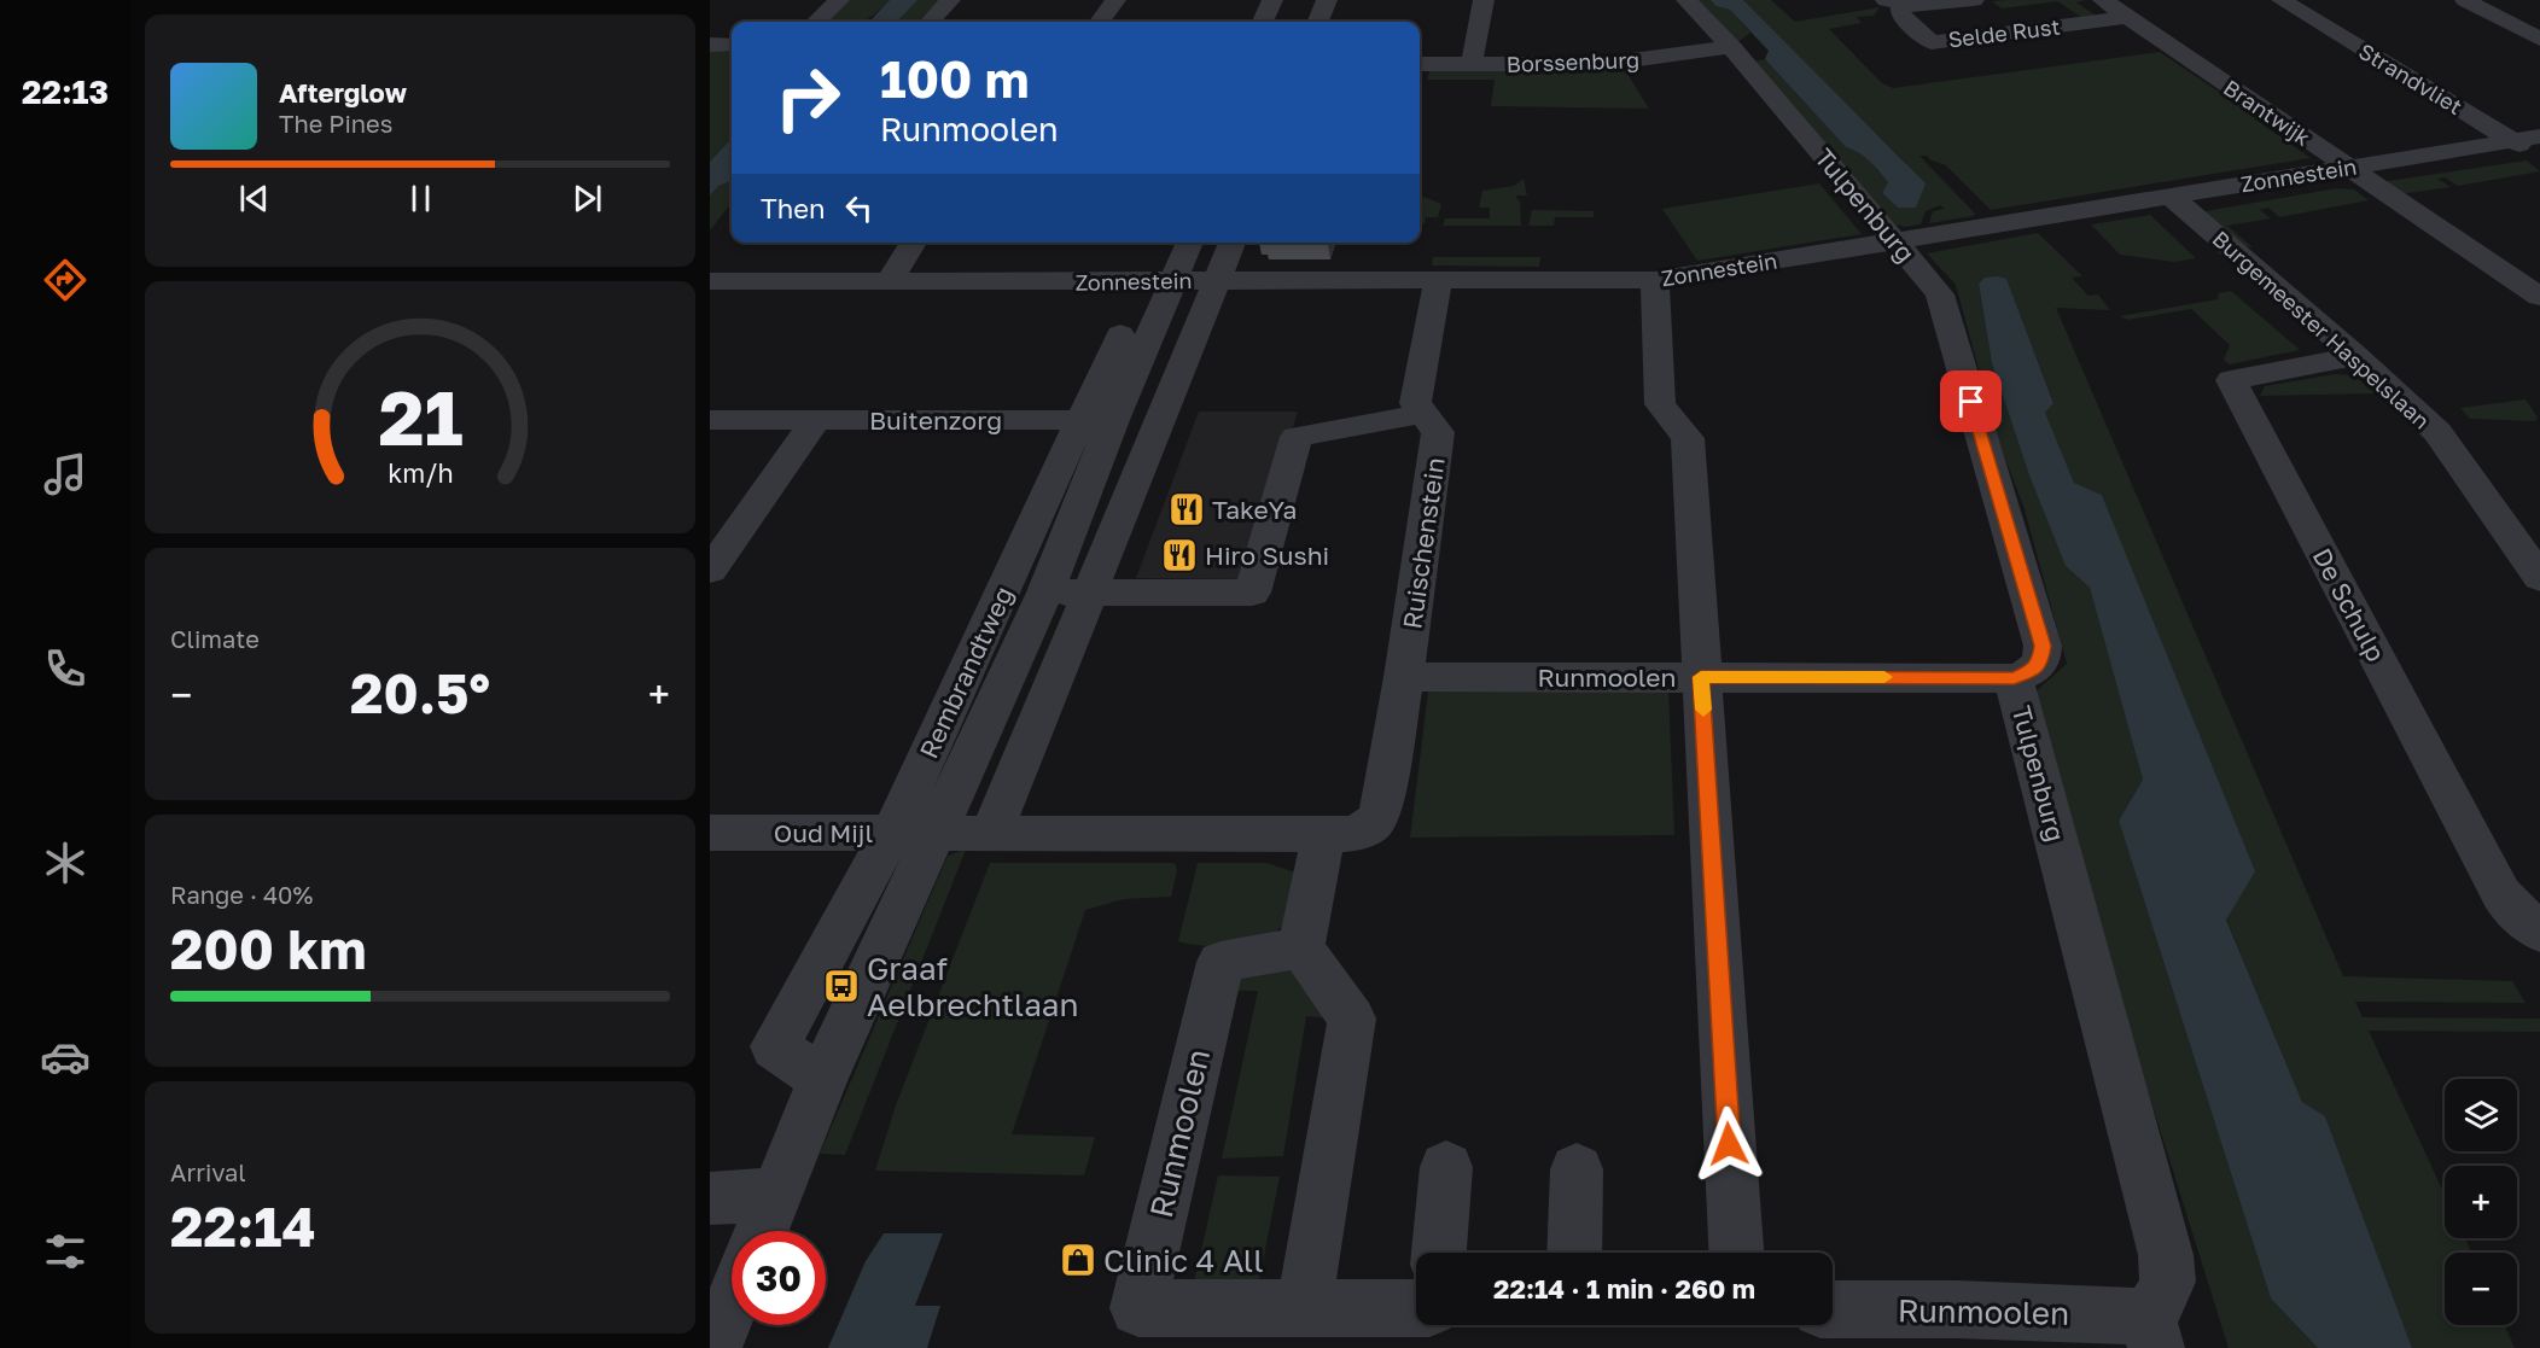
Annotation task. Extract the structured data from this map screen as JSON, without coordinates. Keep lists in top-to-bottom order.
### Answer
{
  "streets": {
    "street": [
      "Selde Rust",
      "Borssenburg",
      "Strandvliet",
      "Brantwijk",
      "Zonnestein",
      "Tulpenburg",
      "Burgemeester Haspelslaan",
      "Buitenzorg",
      "Ruischenstein",
      "De Schulp",
      "Rembrandtweg",
      "Runmoolen",
      "Oud Mijl"
    ]
  },
  "crossings": [
    ["Selde Rust", "Brantwijk"],
    ["Borssenburg", "Tulpenburg"],
    ["Strandvliet", "Zonnestein"],
    ["Brantwijk", "Zonnestein"],
    ["Zonnestein", "Tulpenburg"],
    ["Zonnestein", "Burgemeester Haspelslaan"],
    ["Zonnestein", "Ruischenstein"],
    ["Zonnestein", "Rembrandtweg"],
    ["Tulpenburg", "Runmoolen"],
    ["Burgemeester Haspelslaan", "De Schulp"],
    ["Buitenzorg", "Rembrandtweg"],
    ["Ruischenstein", "Runmoolen"],
    ["Rembrandtweg", "Oud Mijl"]
  ],
  "places": {
    "restaurant": ["TakeYa", "Hiro Sushi"],
    "bus stop": ["Graaf Aelbrechtlaan"],
    "shop": ["Clinic 4 All"]
  },
  "page": {
    "tabs": "22:13",
    "turn": ["100 m", "Runmoolen"],
    "song": ["Afterglow", "The Pines"],
    "then": "Then",
    "tile": [
      "Climate",
      ["Range · 40%", "200 km"],
      ["Arrival", "22:14"]
    ],
    "heat": ["−", "20.5°", "+"],
    "map_buttons": ["+", "−"],
    "limit": "30",
    "trip": "22:14 · 1 min · 260 m",
    "gauge": ["21", "km/h"]
  }
}
